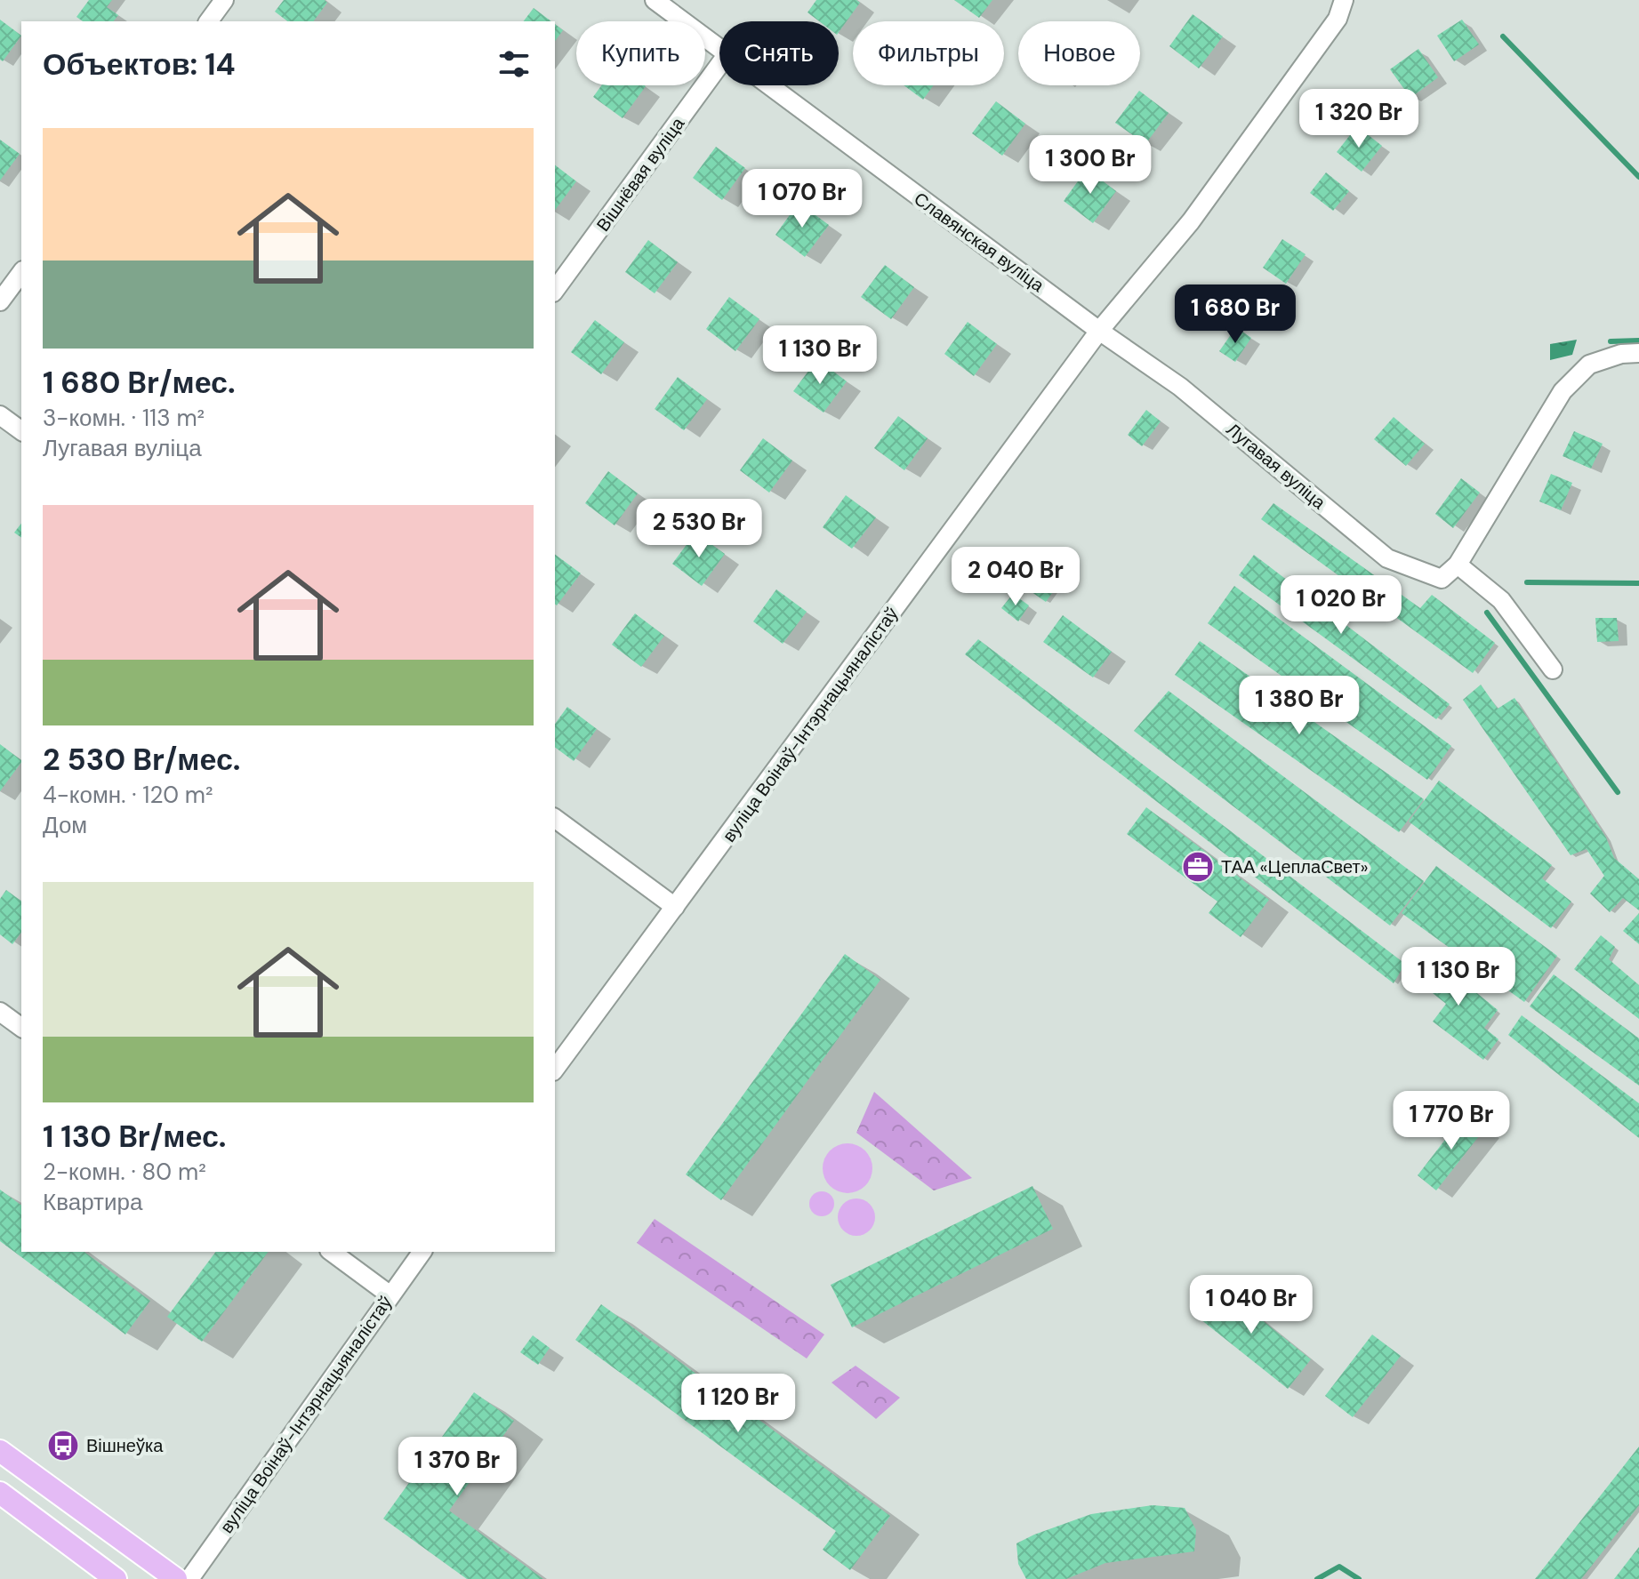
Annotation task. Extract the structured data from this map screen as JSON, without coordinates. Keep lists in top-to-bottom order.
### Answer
{
  "streets": {
    "street": [
      "Вішнёвая вуліца",
      "Славянская вуліца",
      "Лугавая вуліца",
      "вуліца Воінаў-Інтэрнацыяналістаў"
    ]
  },
  "crossings": [
    ["Славянская вуліца", "Лугавая вуліца"],
    ["Славянская вуліца", "вуліца Воінаў-Інтэрнацыяналістаў"],
    ["Лугавая вуліца", "вуліца Воінаў-Інтэрнацыяналістаў"]
  ],
  "places": {
    "office": ["ТАА «ЦеплаСвет»"],
    "bus stop": ["Вішнеўка"]
  },
  "page": {
    "chip": [
      "Купить",
      "Снять",
      "Фильтры",
      "Новое"
    ],
    "heading": "Объектов: 14",
    "price": [
      "1 320 Br",
      "1 300 Br",
      "1 070 Br",
      "1 680 Br",
      "1 130 Br",
      "2 530 Br",
      "2 040 Br",
      "1 020 Br",
      "1 380 Br",
      "1 130 Br",
      "1 770 Br",
      "1 040 Br",
      "1 120 Br",
      "1 370 Br"
    ],
    "list": [
      {
        "name": "1 680 Br/мес.",
        "note": "3-комн. · 113 m² · Лугавая вуліца"
      },
      {
        "name": "2 530 Br/мес.",
        "note": "4-комн. · 120 m² · Дом"
      },
      {
        "name": "1 130 Br/мес.",
        "note": "2-комн. · 80 m² · Квартира"
      }
    ]
  }
}
